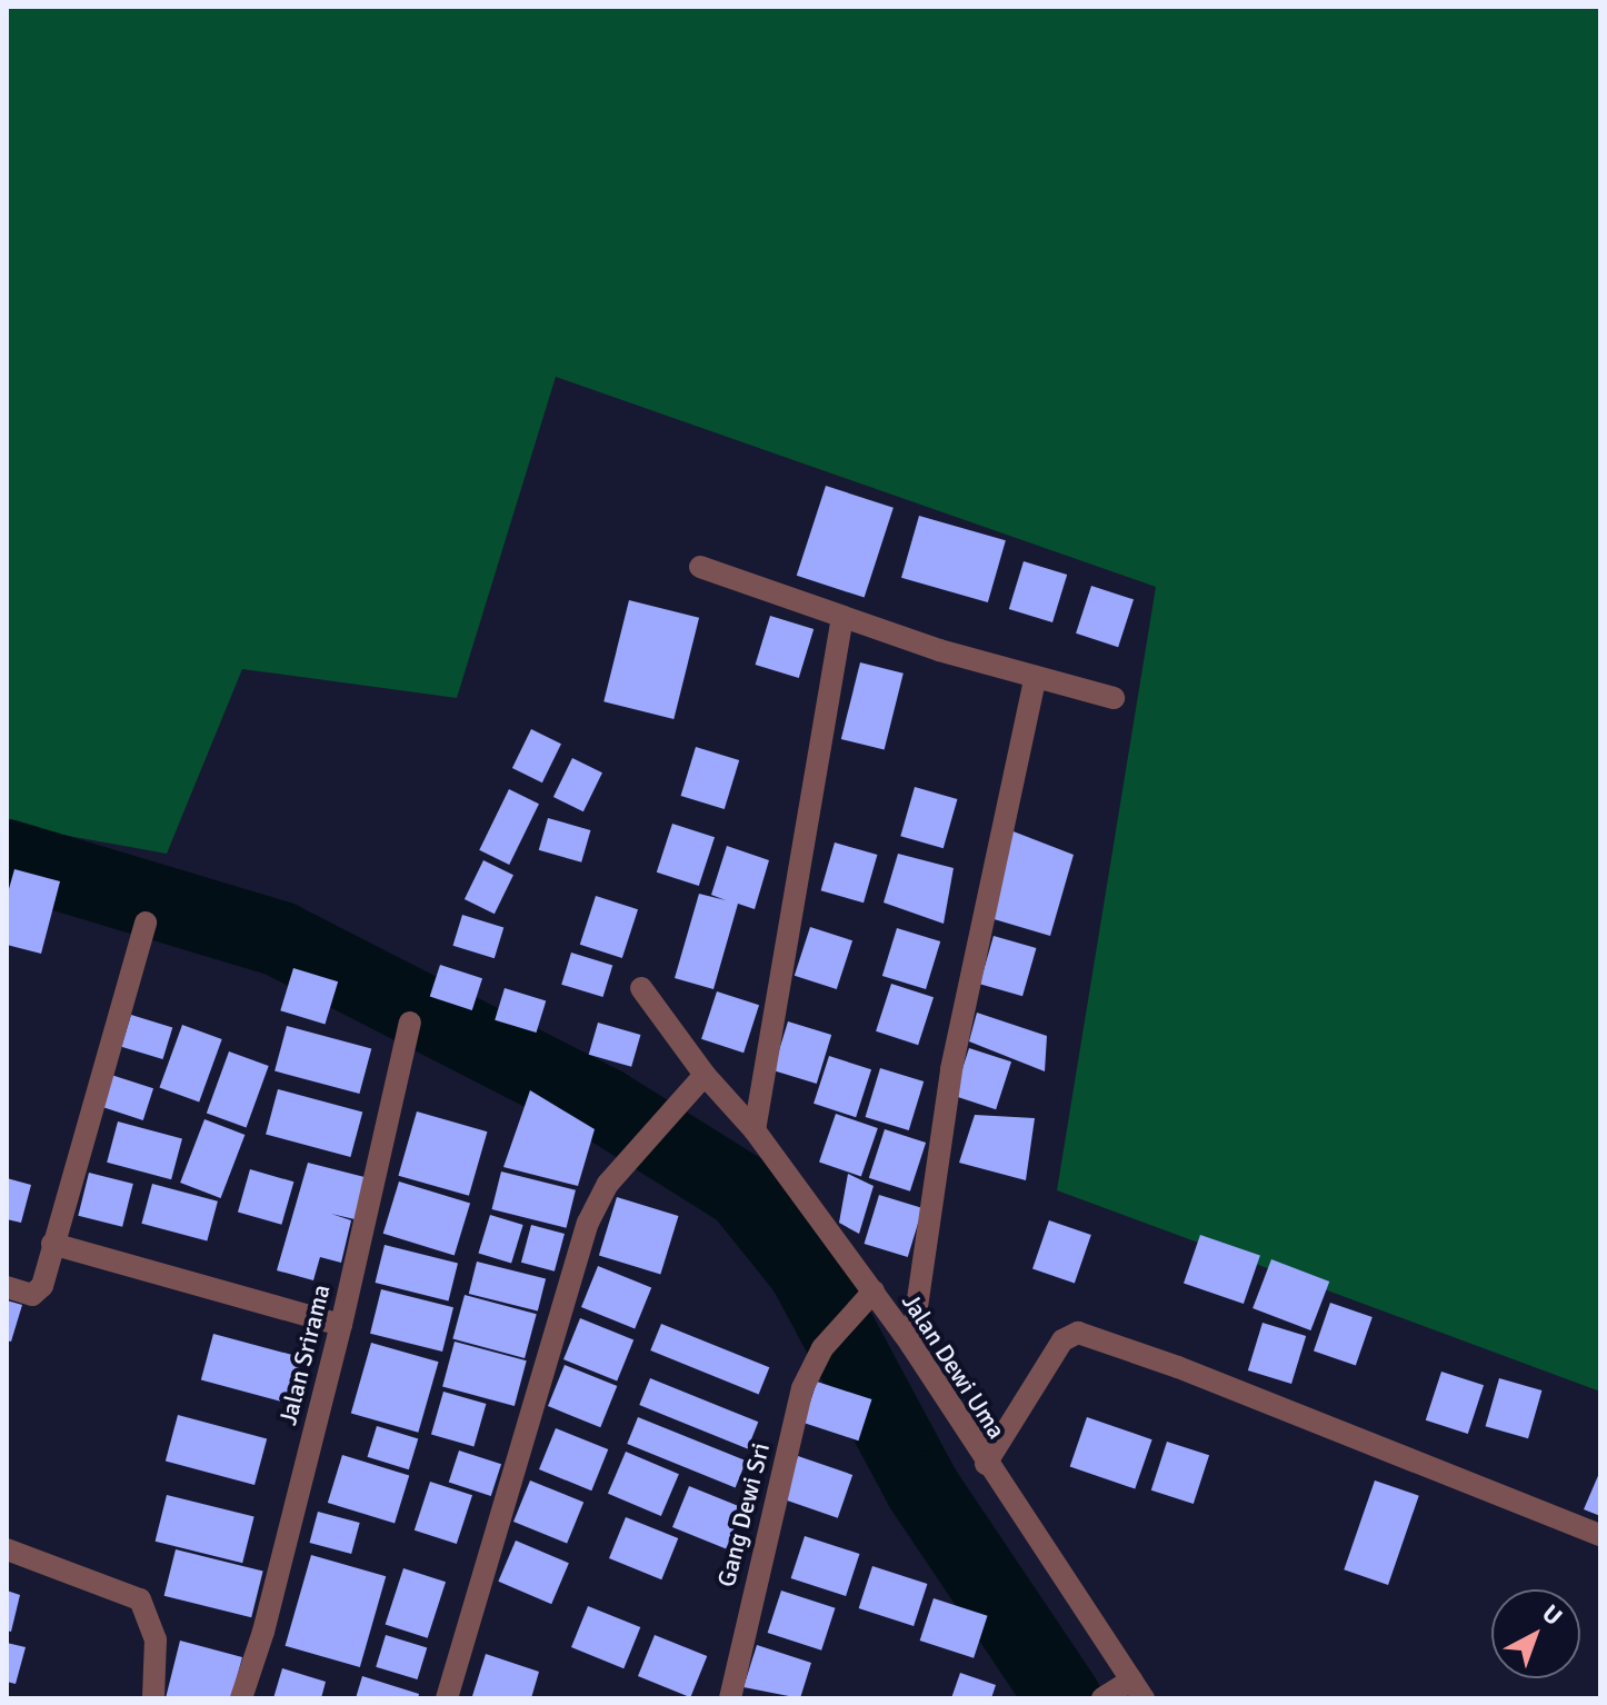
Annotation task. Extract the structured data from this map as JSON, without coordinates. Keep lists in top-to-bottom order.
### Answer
{
  "streets": {
    "street": ["Jalan Srirama", "Jalan Dewi Uma", "Gang Dewi Sri"]
  },
  "crossings": [
    ["Jalan Dewi Uma", "Gang Dewi Sri"]
  ],
  "north": "top right"
}
